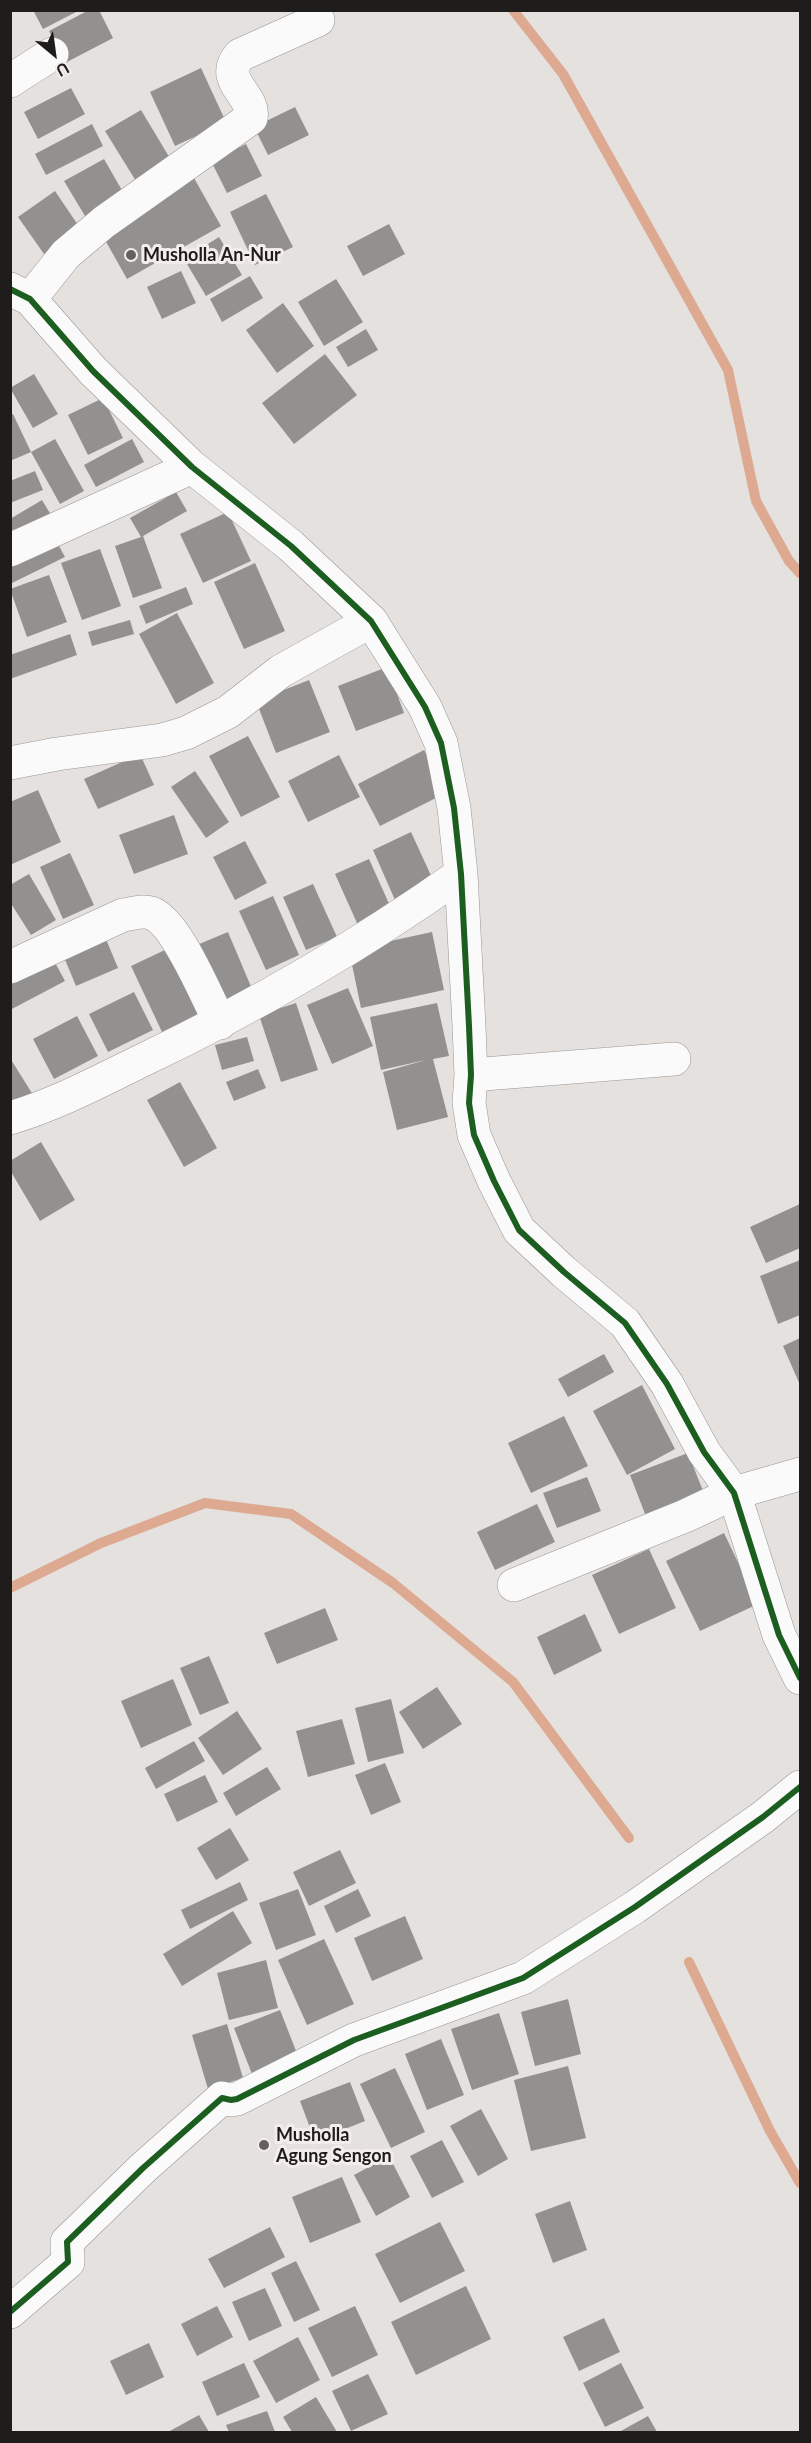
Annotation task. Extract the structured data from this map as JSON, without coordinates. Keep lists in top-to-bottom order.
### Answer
{
  "places": ["Musholla An-Nur", "Musholla Agung Sengon"],
  "north": "bottom right"
}
